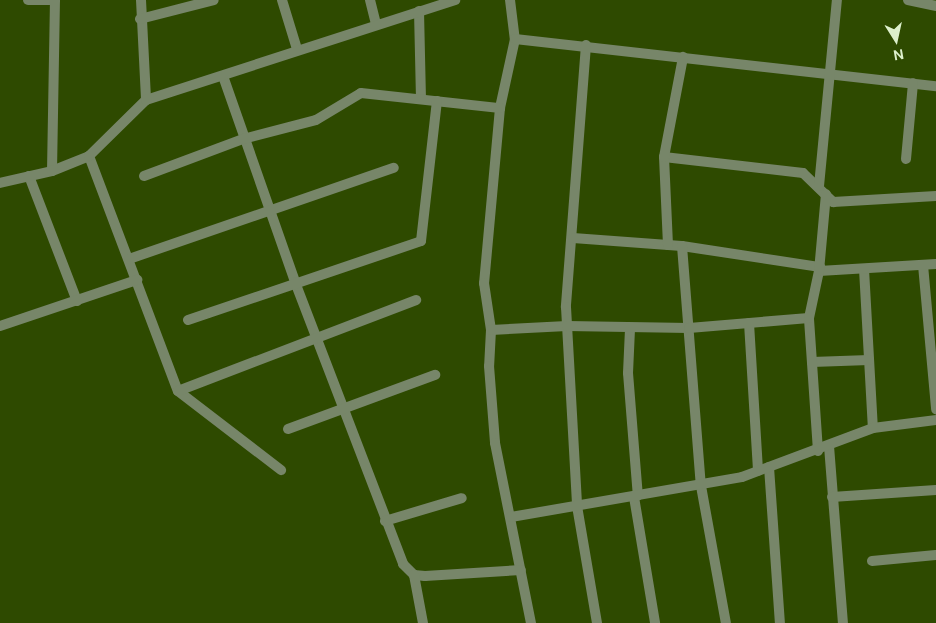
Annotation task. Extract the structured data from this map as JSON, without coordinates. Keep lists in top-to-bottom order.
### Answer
{
  "north": "bottom"
}
